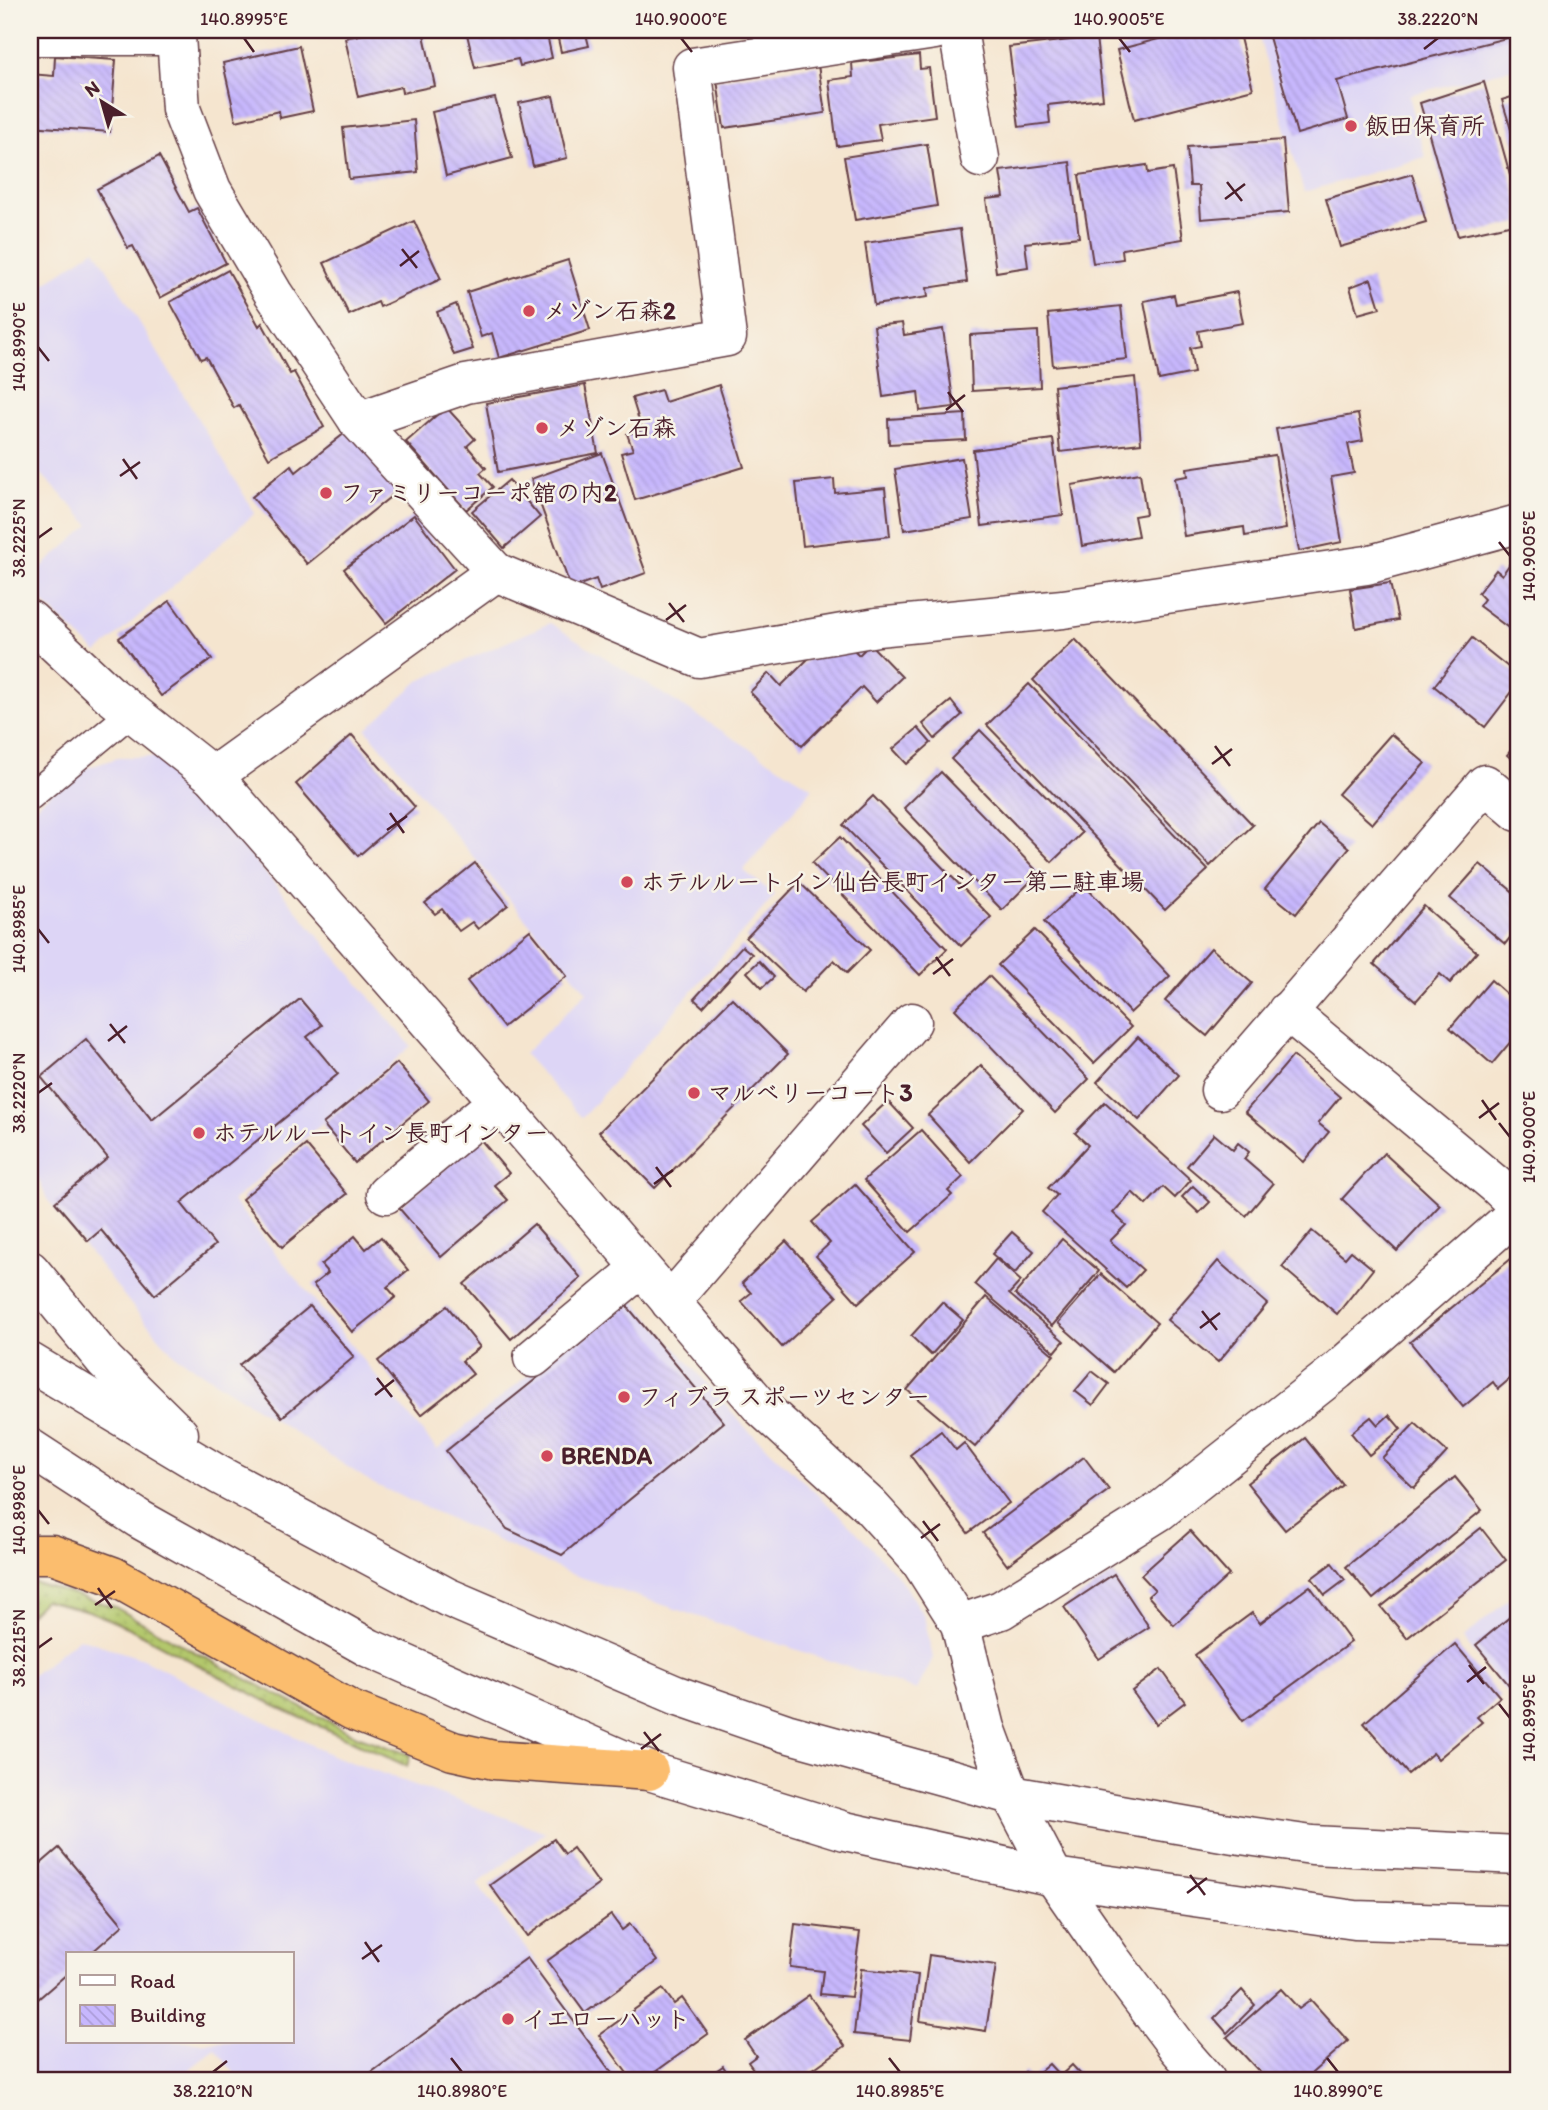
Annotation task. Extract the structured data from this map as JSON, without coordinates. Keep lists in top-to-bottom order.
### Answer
{
  "places": [
    "飯田保育所",
    "メゾン石森2",
    "メゾン石森",
    "ファミリーコーポ舘の内2",
    "ホテルルートイン仙台長町インター第二駐車場",
    "マルベリーコート3",
    "ホテルルートイン長町インター",
    "フィブラ スポーツセンター",
    "BRENDA",
    "イエローハット"
  ],
  "legend": ["Road", "Building"],
  "north": "top left",
  "coordinates": [
    "140.8995°E",
    "140.9000°E",
    "140.9005°E",
    "38.2220°N",
    "140.8990°E",
    "38.2225°N",
    "140.8985°E",
    "140.8980°E",
    "38.2215°N",
    "38.2210°N"
  ]
}
